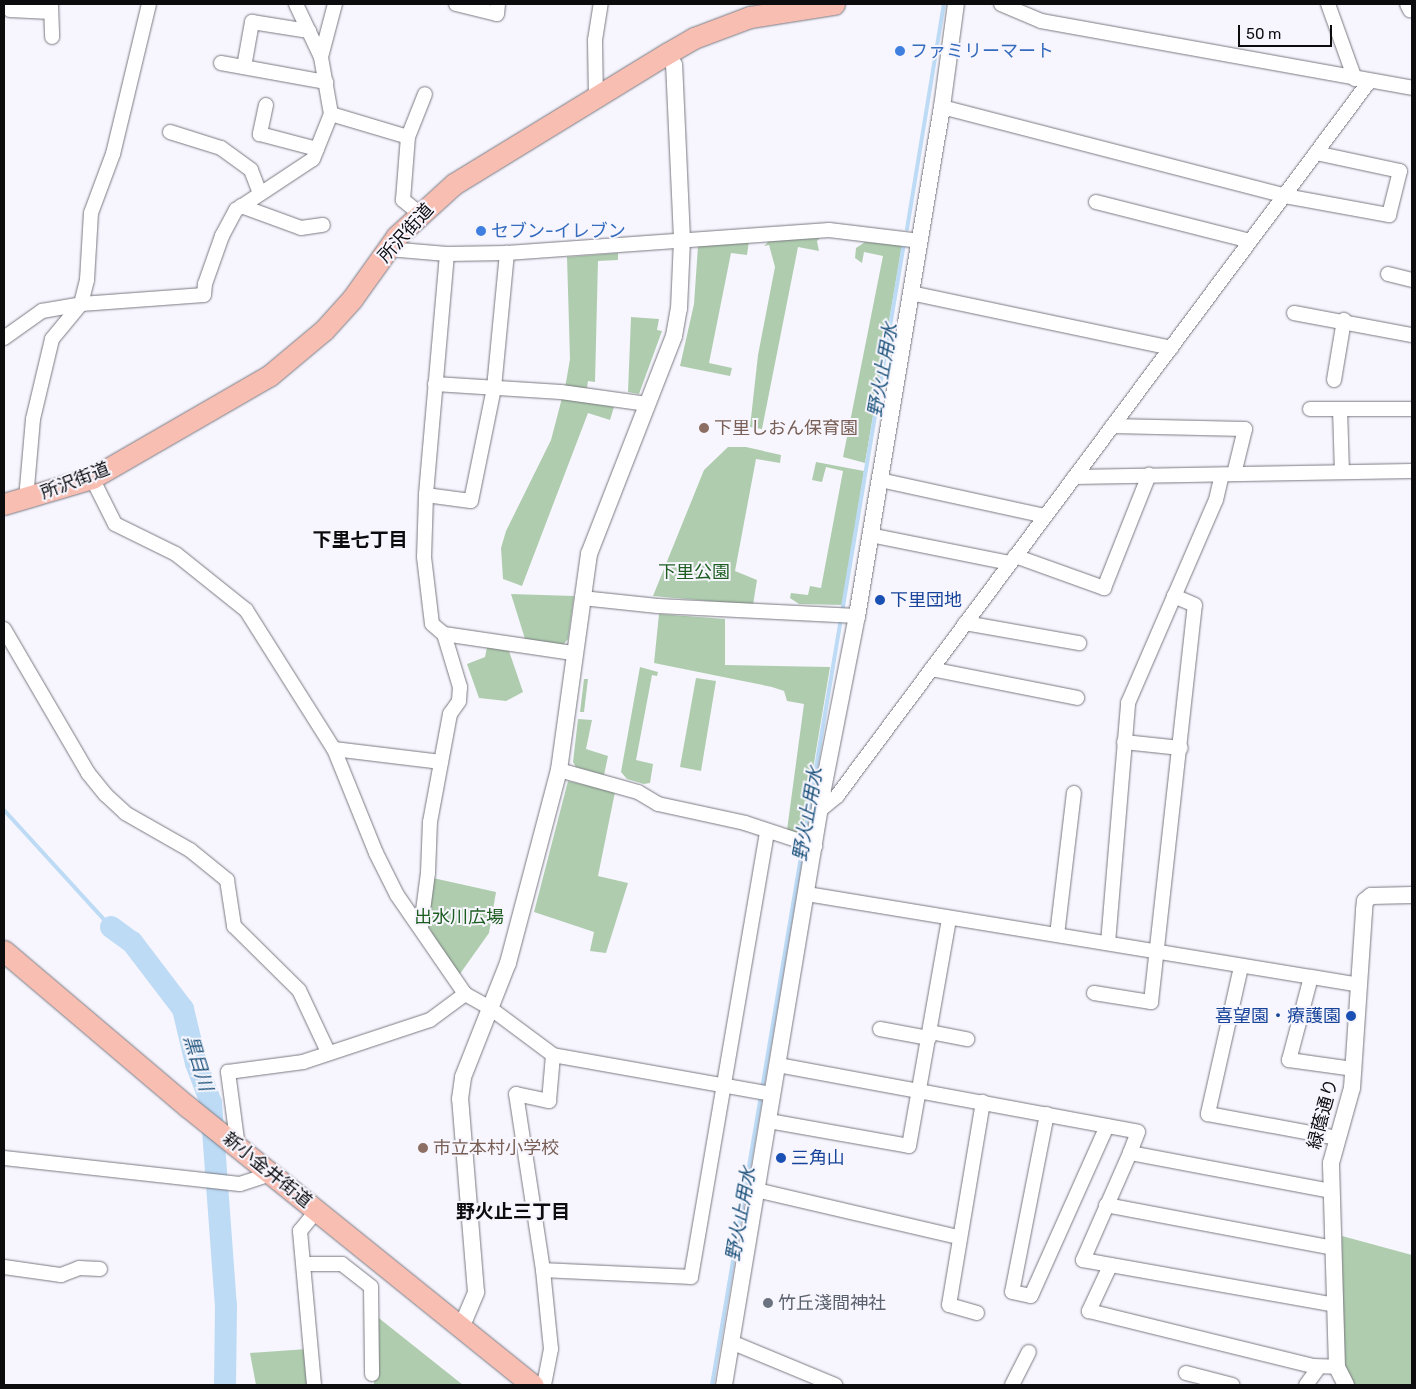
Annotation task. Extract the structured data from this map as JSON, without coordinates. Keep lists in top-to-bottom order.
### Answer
{
  "streets": {
    "main road": ["所沢街道", "新小金井街道"],
    "street": ["緑蔭通り"]
  },
  "districts": ["下里七丁目", "野火止三丁目"],
  "water": ["野火止用水", "黒目川"],
  "parks": ["下里公園", "出水川広場"],
  "places": [
    "ファミリーマート",
    "セブン-イレブン",
    "下里しおん保育園",
    "下里団地",
    "喜望園・療護園",
    "市立本村小学校",
    "三角山",
    "竹丘淺間神社"
  ],
  "scale_bar": "50 m"
}
